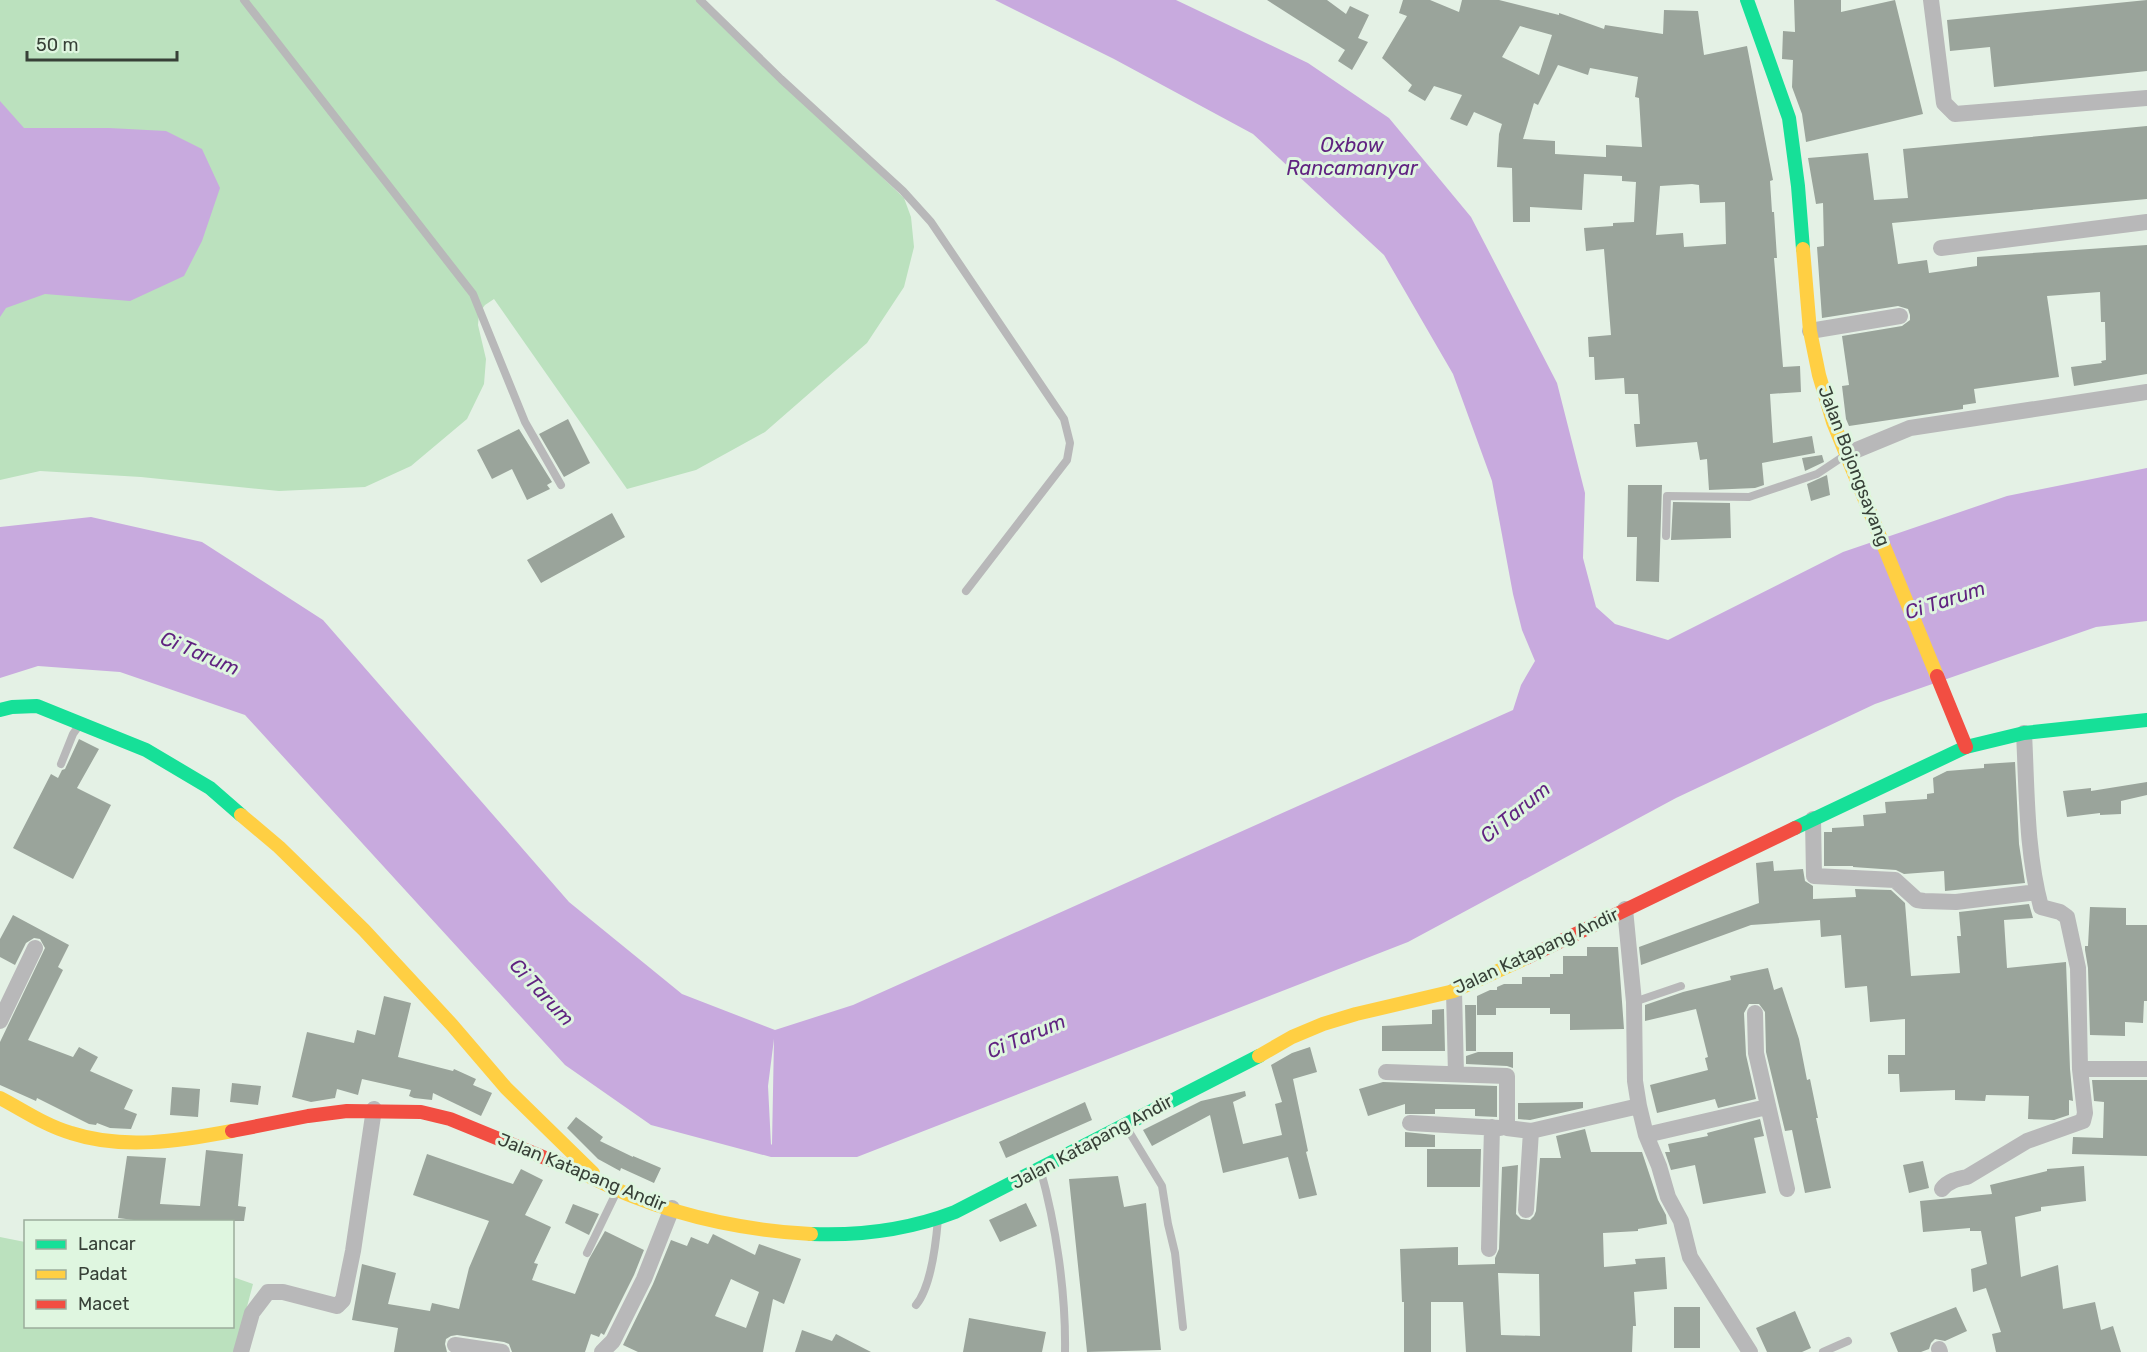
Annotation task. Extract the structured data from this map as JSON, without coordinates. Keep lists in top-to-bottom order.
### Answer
{
  "streets": {
    "street": ["Jalan Bojongsayang", "Jalan Katapang Andir"]
  },
  "crossings": [
    ["Jalan Bojongsayang", "Jalan Katapang Andir"]
  ],
  "water": ["Oxbow Rancamanyar", "Ci Tarum"],
  "legend": ["Lancar", "Padat", "Macet"],
  "scale_bar": "50 m"
}
